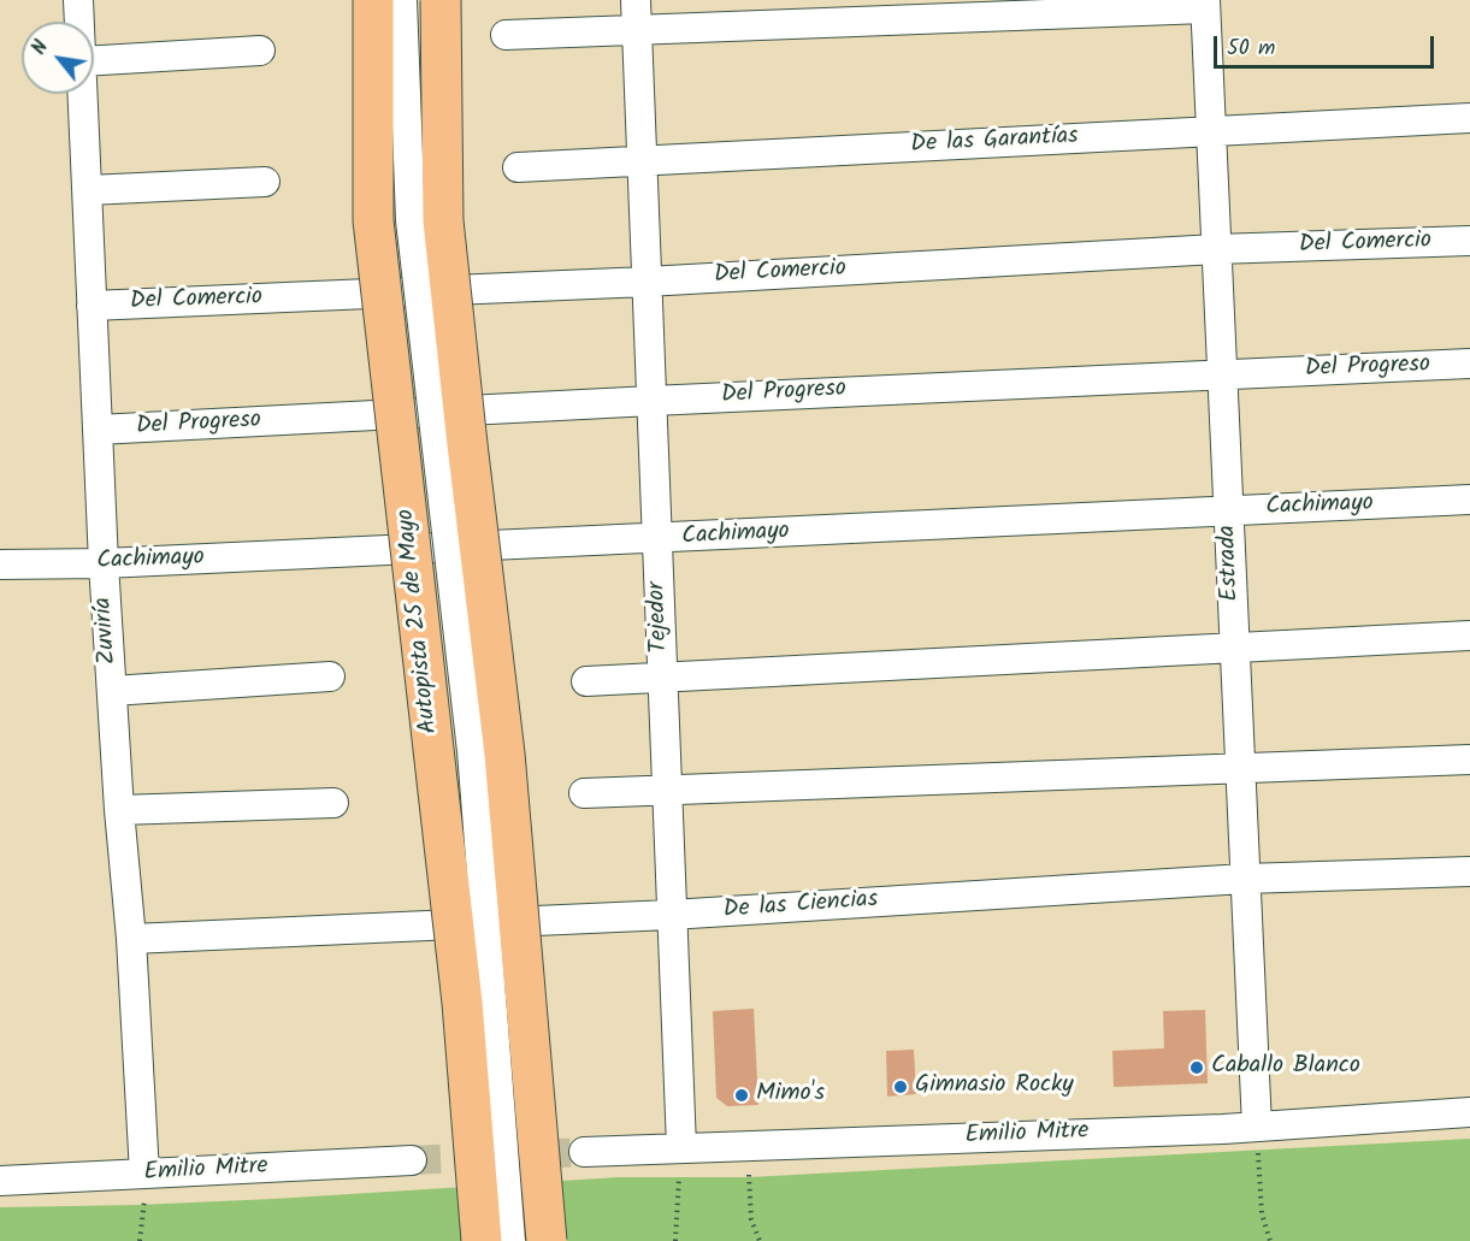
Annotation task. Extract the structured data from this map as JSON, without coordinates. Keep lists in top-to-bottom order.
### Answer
{
  "streets": {
    "highway": ["Autopista 25 de Mayo"],
    "street": [
      "De las Garantías",
      "Del Comercio",
      "Del Progreso",
      "Cachimayo",
      "Estrada",
      "Tejedor",
      "Zuviría",
      "De las Ciencias",
      "Emilio Mitre"
    ]
  },
  "crossings": [
    ["De las Garantías", "Estrada"],
    ["De las Garantías", "Tejedor"],
    ["Del Comercio", "Estrada"],
    ["Del Comercio", "Tejedor"],
    ["Del Comercio", "Zuviría"],
    ["Del Progreso", "Estrada"],
    ["Del Progreso", "Tejedor"],
    ["Del Progreso", "Zuviría"],
    ["Cachimayo", "Estrada"],
    ["Cachimayo", "Tejedor"],
    ["Cachimayo", "Zuviría"],
    ["Estrada", "De las Ciencias"],
    ["Estrada", "Emilio Mitre"],
    ["Tejedor", "De las Ciencias"],
    ["Tejedor", "Emilio Mitre"],
    ["Zuviría", "De las Ciencias"],
    ["Zuviría", "Emilio Mitre"]
  ],
  "places": ["Caballo Blanco", "Gimnasio Rocky", "Mimo's"],
  "scale_bar": "50 m",
  "north": "top left"
}
